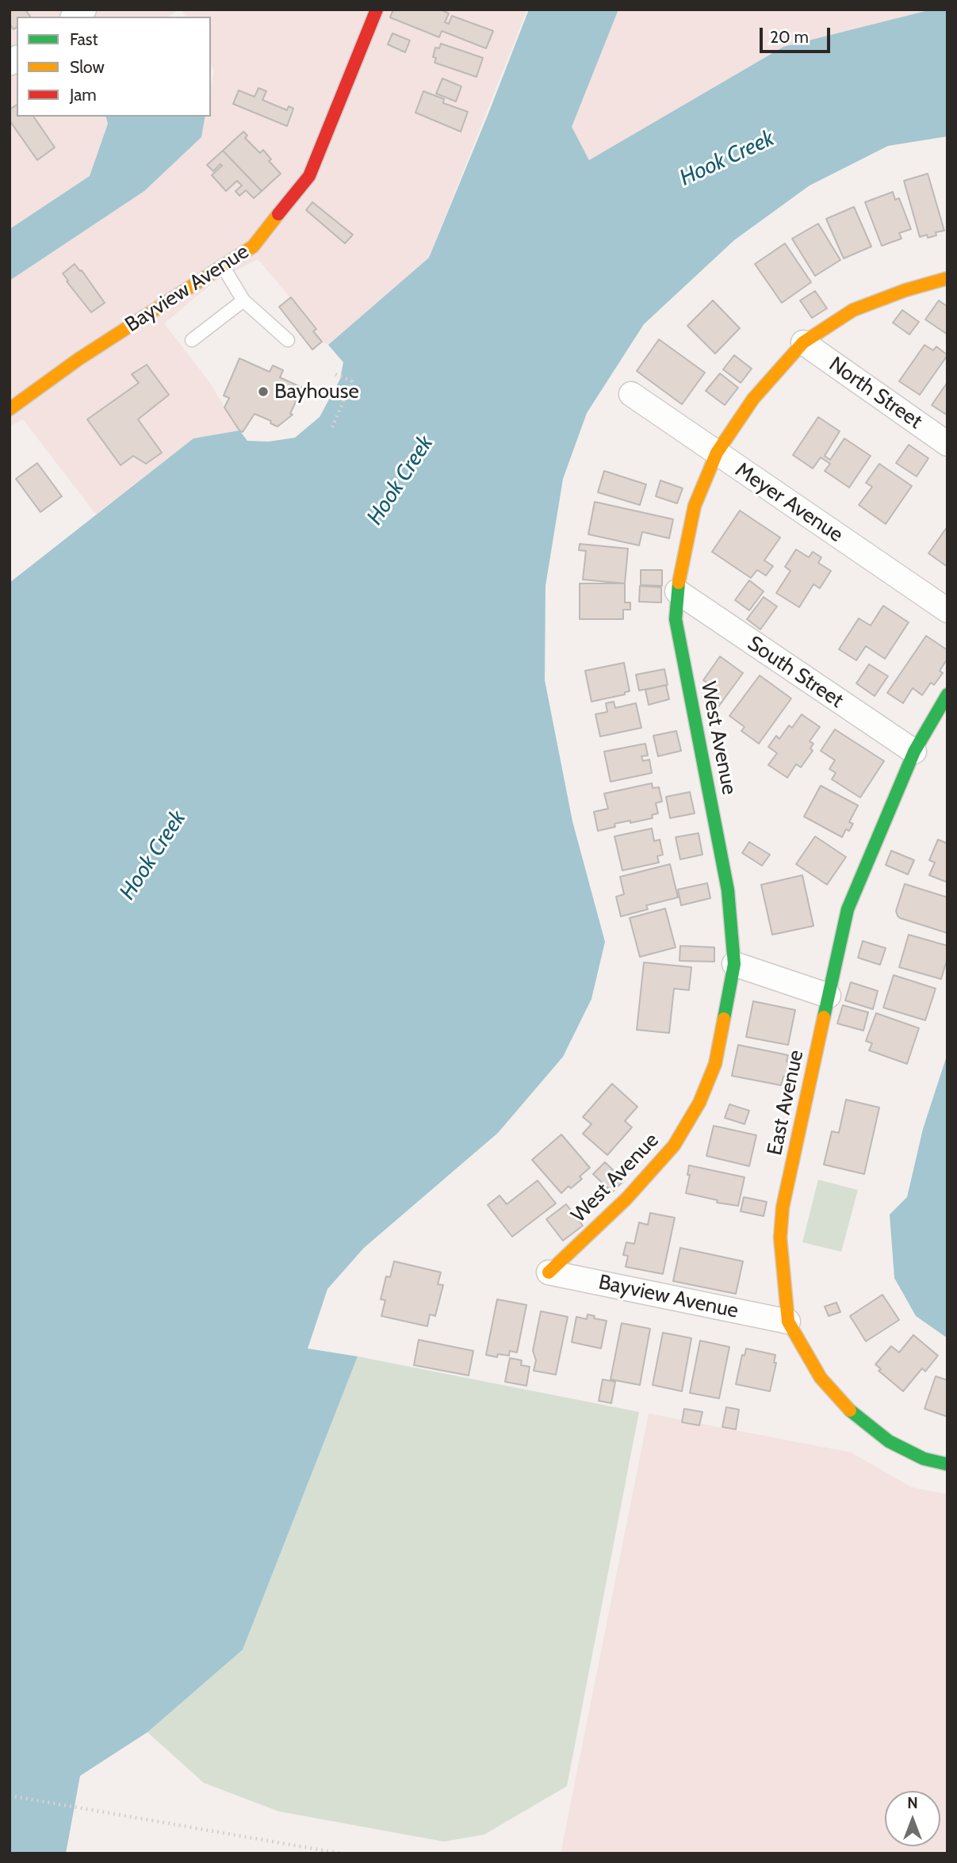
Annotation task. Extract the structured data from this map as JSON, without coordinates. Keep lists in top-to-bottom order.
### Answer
{
  "streets": {
    "street": [
      "Bayview Avenue",
      "North Street",
      "Meyer Avenue",
      "South Street",
      "West Avenue",
      "East Avenue"
    ]
  },
  "crossings": [
    ["Bayview Avenue", "West Avenue"],
    ["Bayview Avenue", "East Avenue"],
    ["North Street", "West Avenue"],
    ["Meyer Avenue", "West Avenue"],
    ["South Street", "West Avenue"],
    ["South Street", "East Avenue"]
  ],
  "water": ["Hook Creek"],
  "places": ["Bayhouse"],
  "legend": ["Fast", "Slow", "Jam"],
  "scale_bar": "20 m",
  "north": "top"
}
